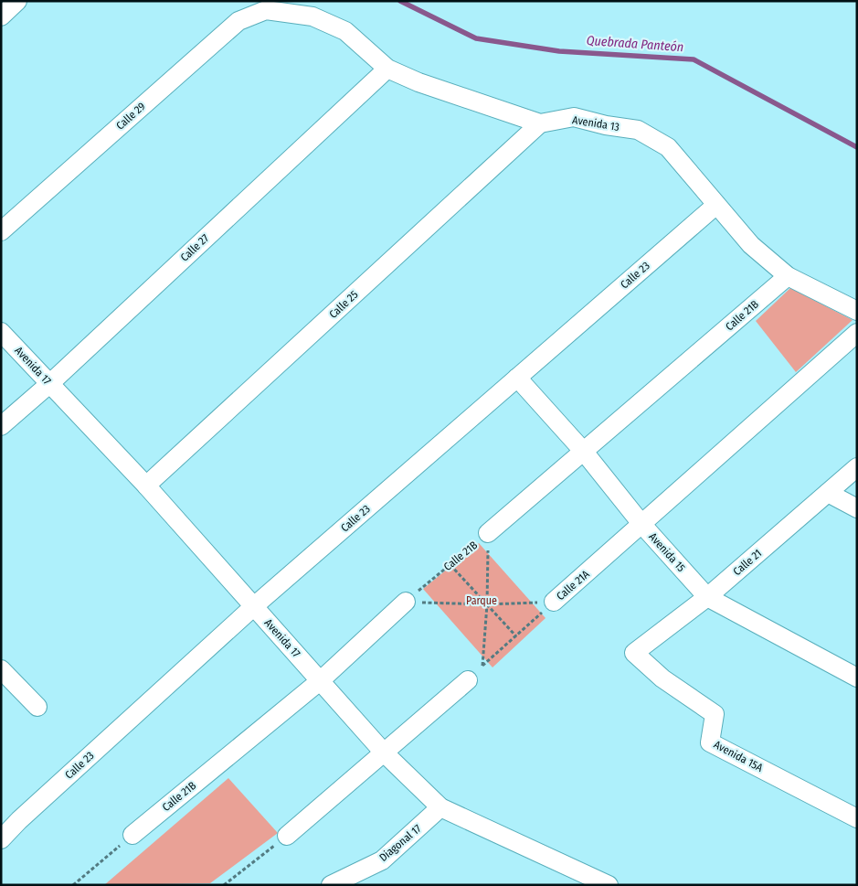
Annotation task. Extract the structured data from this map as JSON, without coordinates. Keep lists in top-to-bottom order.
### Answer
{
  "streets": {
    "street": [
      "Calle 29",
      "Avenida 13",
      "Calle 27",
      "Calle 23",
      "Calle 25",
      "Calle 21B",
      "Avenida 17",
      "Avenida 15",
      "Calle 21",
      "Calle 21A",
      "Avenida 15A",
      "Diagonal 17"
    ]
  },
  "crossings": [
    ["Calle 29", "Avenida 13"],
    ["Avenida 13", "Calle 27"],
    ["Avenida 13", "Calle 23"],
    ["Avenida 13", "Calle 25"],
    ["Avenida 13", "Calle 21B"],
    ["Calle 27", "Avenida 17"],
    ["Calle 23", "Avenida 17"],
    ["Calle 23", "Avenida 15"],
    ["Calle 25", "Avenida 17"],
    ["Calle 21B", "Avenida 17"],
    ["Calle 21B", "Avenida 15"],
    ["Avenida 17", "Diagonal 17"],
    ["Avenida 15", "Calle 21"],
    ["Avenida 15", "Calle 21A"],
    ["Calle 21", "Avenida 15A"]
  ],
  "water": ["Quebrada Panteón"],
  "parks": ["Parque"]
}
